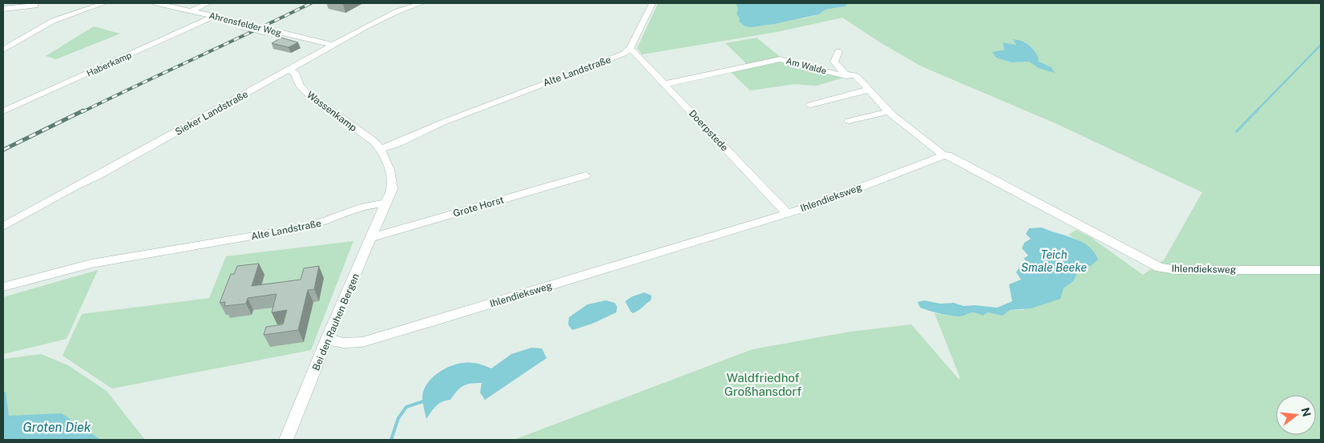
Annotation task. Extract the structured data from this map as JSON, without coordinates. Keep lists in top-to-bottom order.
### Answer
{
  "streets": {
    "street": [
      "Ahrensfelder Weg",
      "Haberkamp",
      "Am Walde",
      "Alte Landstraße",
      "Wassenkamp",
      "Sieker Landstraße",
      "Doerpstede",
      "Ihlendieksweg",
      "Grote Horst",
      "Bei den Rauhen Bergen"
    ]
  },
  "crossings": [
    ["Ahrensfelder Weg", "Haberkamp"],
    ["Ahrensfelder Weg", "Sieker Landstraße"],
    ["Am Walde", "Doerpstede"],
    ["Am Walde", "Ihlendieksweg"],
    ["Alte Landstraße", "Wassenkamp"],
    ["Alte Landstraße", "Doerpstede"],
    ["Alte Landstraße", "Bei den Rauhen Bergen"],
    ["Wassenkamp", "Sieker Landstraße"],
    ["Doerpstede", "Ihlendieksweg"],
    ["Ihlendieksweg", "Bei den Rauhen Bergen"],
    ["Grote Horst", "Bei den Rauhen Bergen"]
  ],
  "water": ["Teich Smale Beeke", "Groten Diek"],
  "parks": ["Waldfriedhof Großhansdorf"],
  "north": "right"
}
